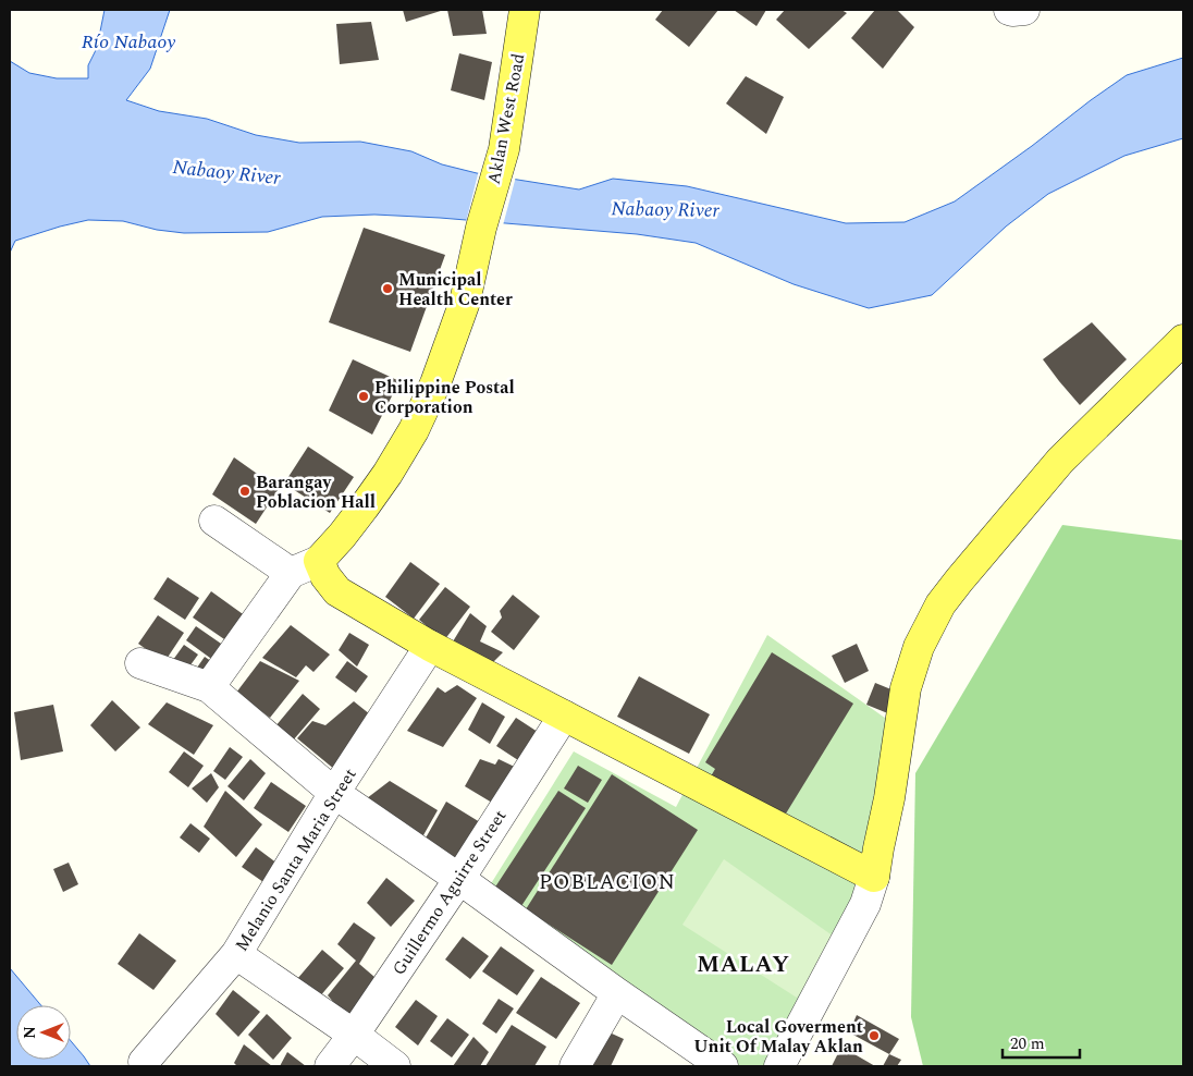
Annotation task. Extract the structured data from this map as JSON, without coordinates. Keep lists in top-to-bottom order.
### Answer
{
  "streets": {
    "main road": ["Aklan West Road"],
    "street": ["Melanio Santa Maria Street", "Guillermo Aguirre Street"]
  },
  "districts": ["POBLACION", "MALAY"],
  "water": ["Río Nabaoy", "Nabaoy River"],
  "places": [
    "Municipal Health Center",
    "Philippine Postal Corporation",
    "Barangay Poblacion Hall",
    "Local Goverment Unit Of Malay Aklan"
  ],
  "scale_bar": "20 m",
  "north": "left"
}
